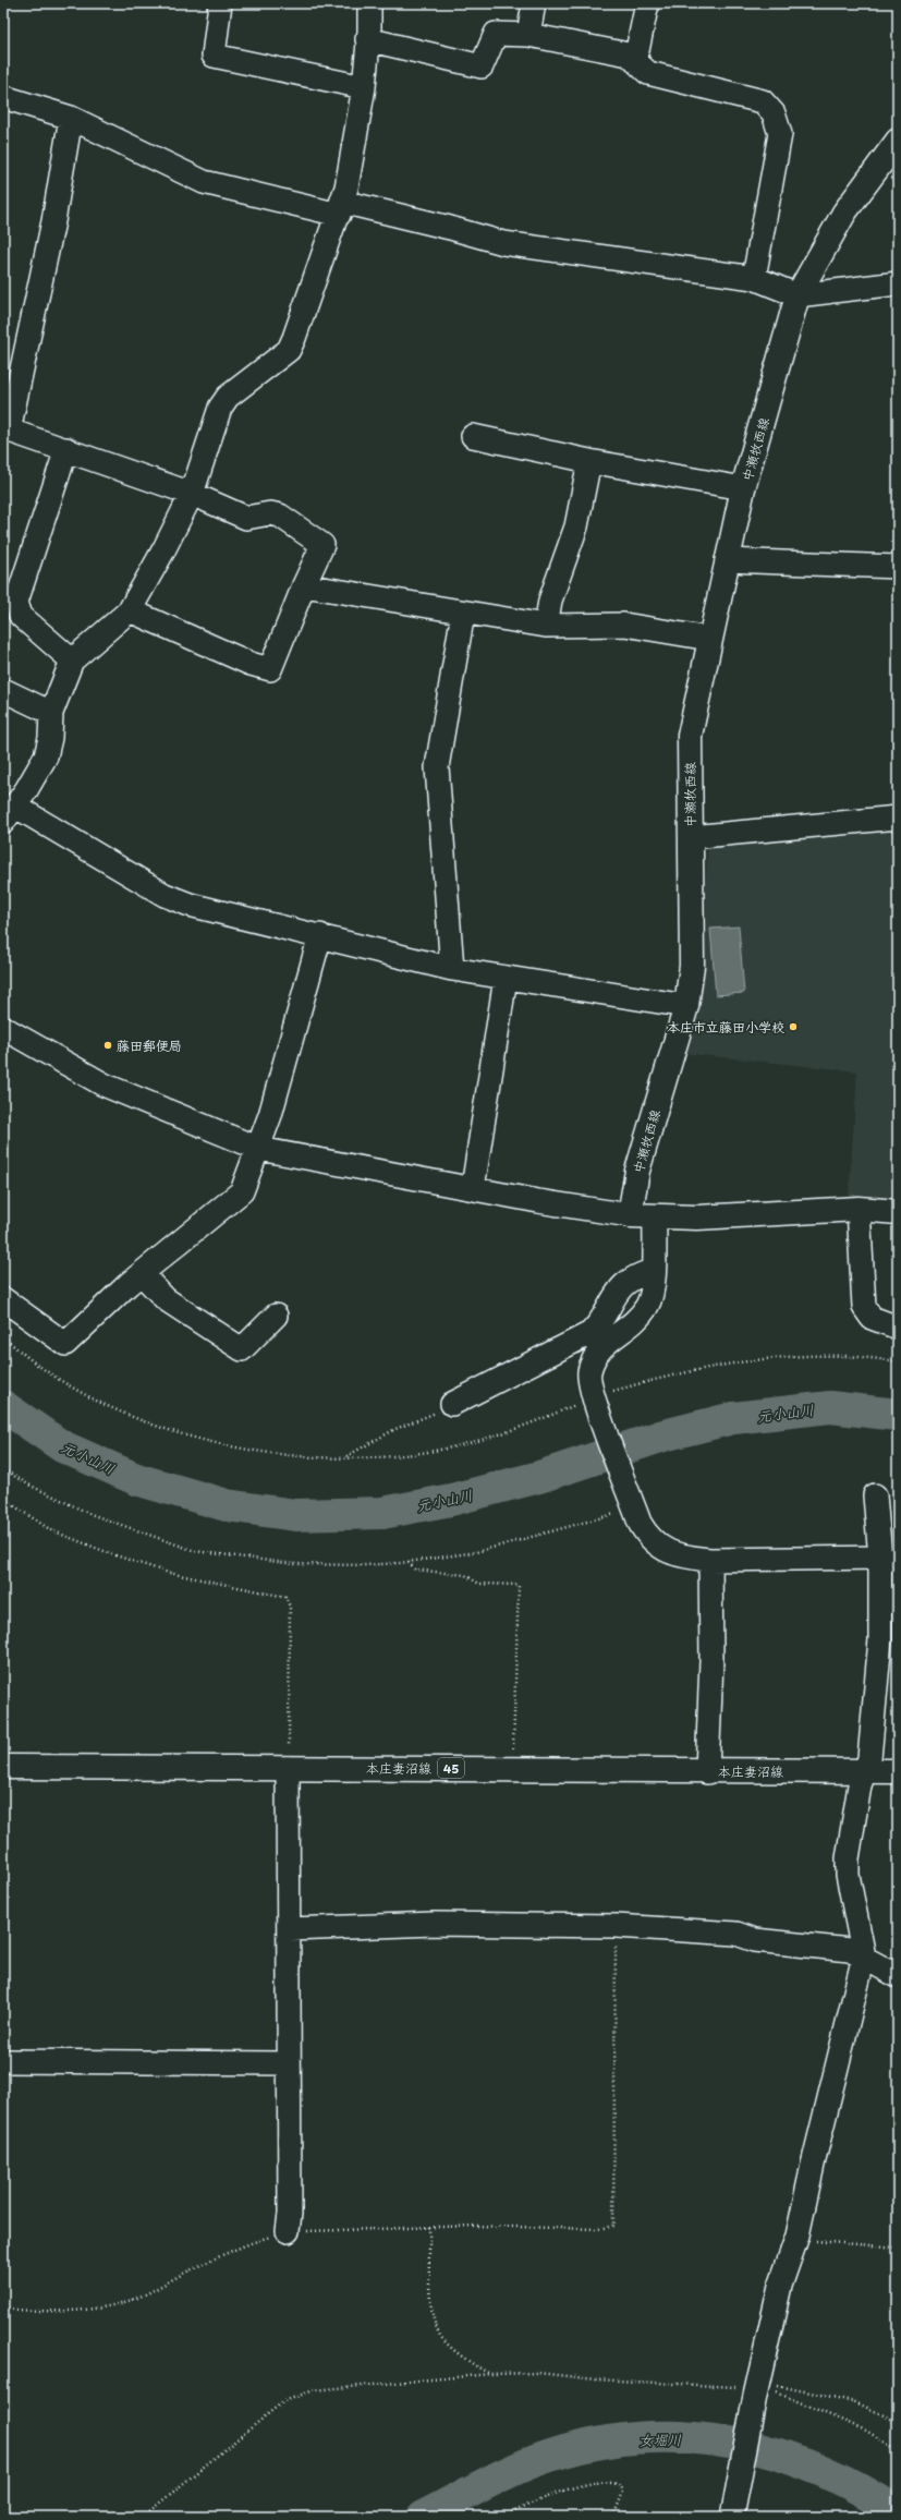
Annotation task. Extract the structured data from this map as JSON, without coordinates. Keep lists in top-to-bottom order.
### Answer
{
  "streets": {
    "main road": ["中瀬牧西線", "本庄妻沼線", "45"]
  },
  "water": ["元小山川", "女堀川"],
  "places": ["本庄市立藤田小学校", "藤田郵便局"]
}
